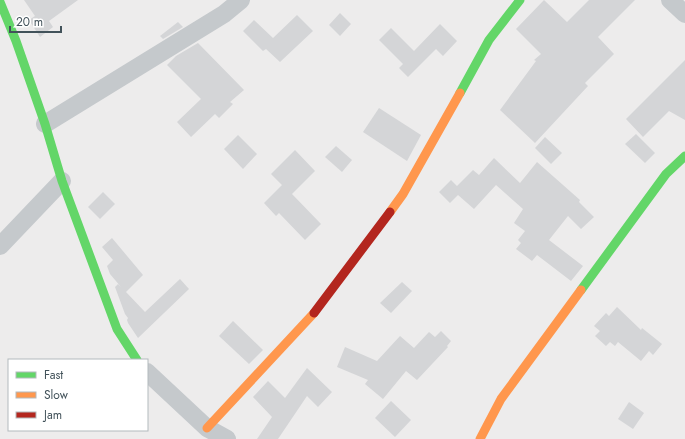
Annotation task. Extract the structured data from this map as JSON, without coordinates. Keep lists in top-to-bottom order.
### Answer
{
  "legend": ["Fast", "Slow", "Jam"],
  "scale_bar": "20 m"
}
